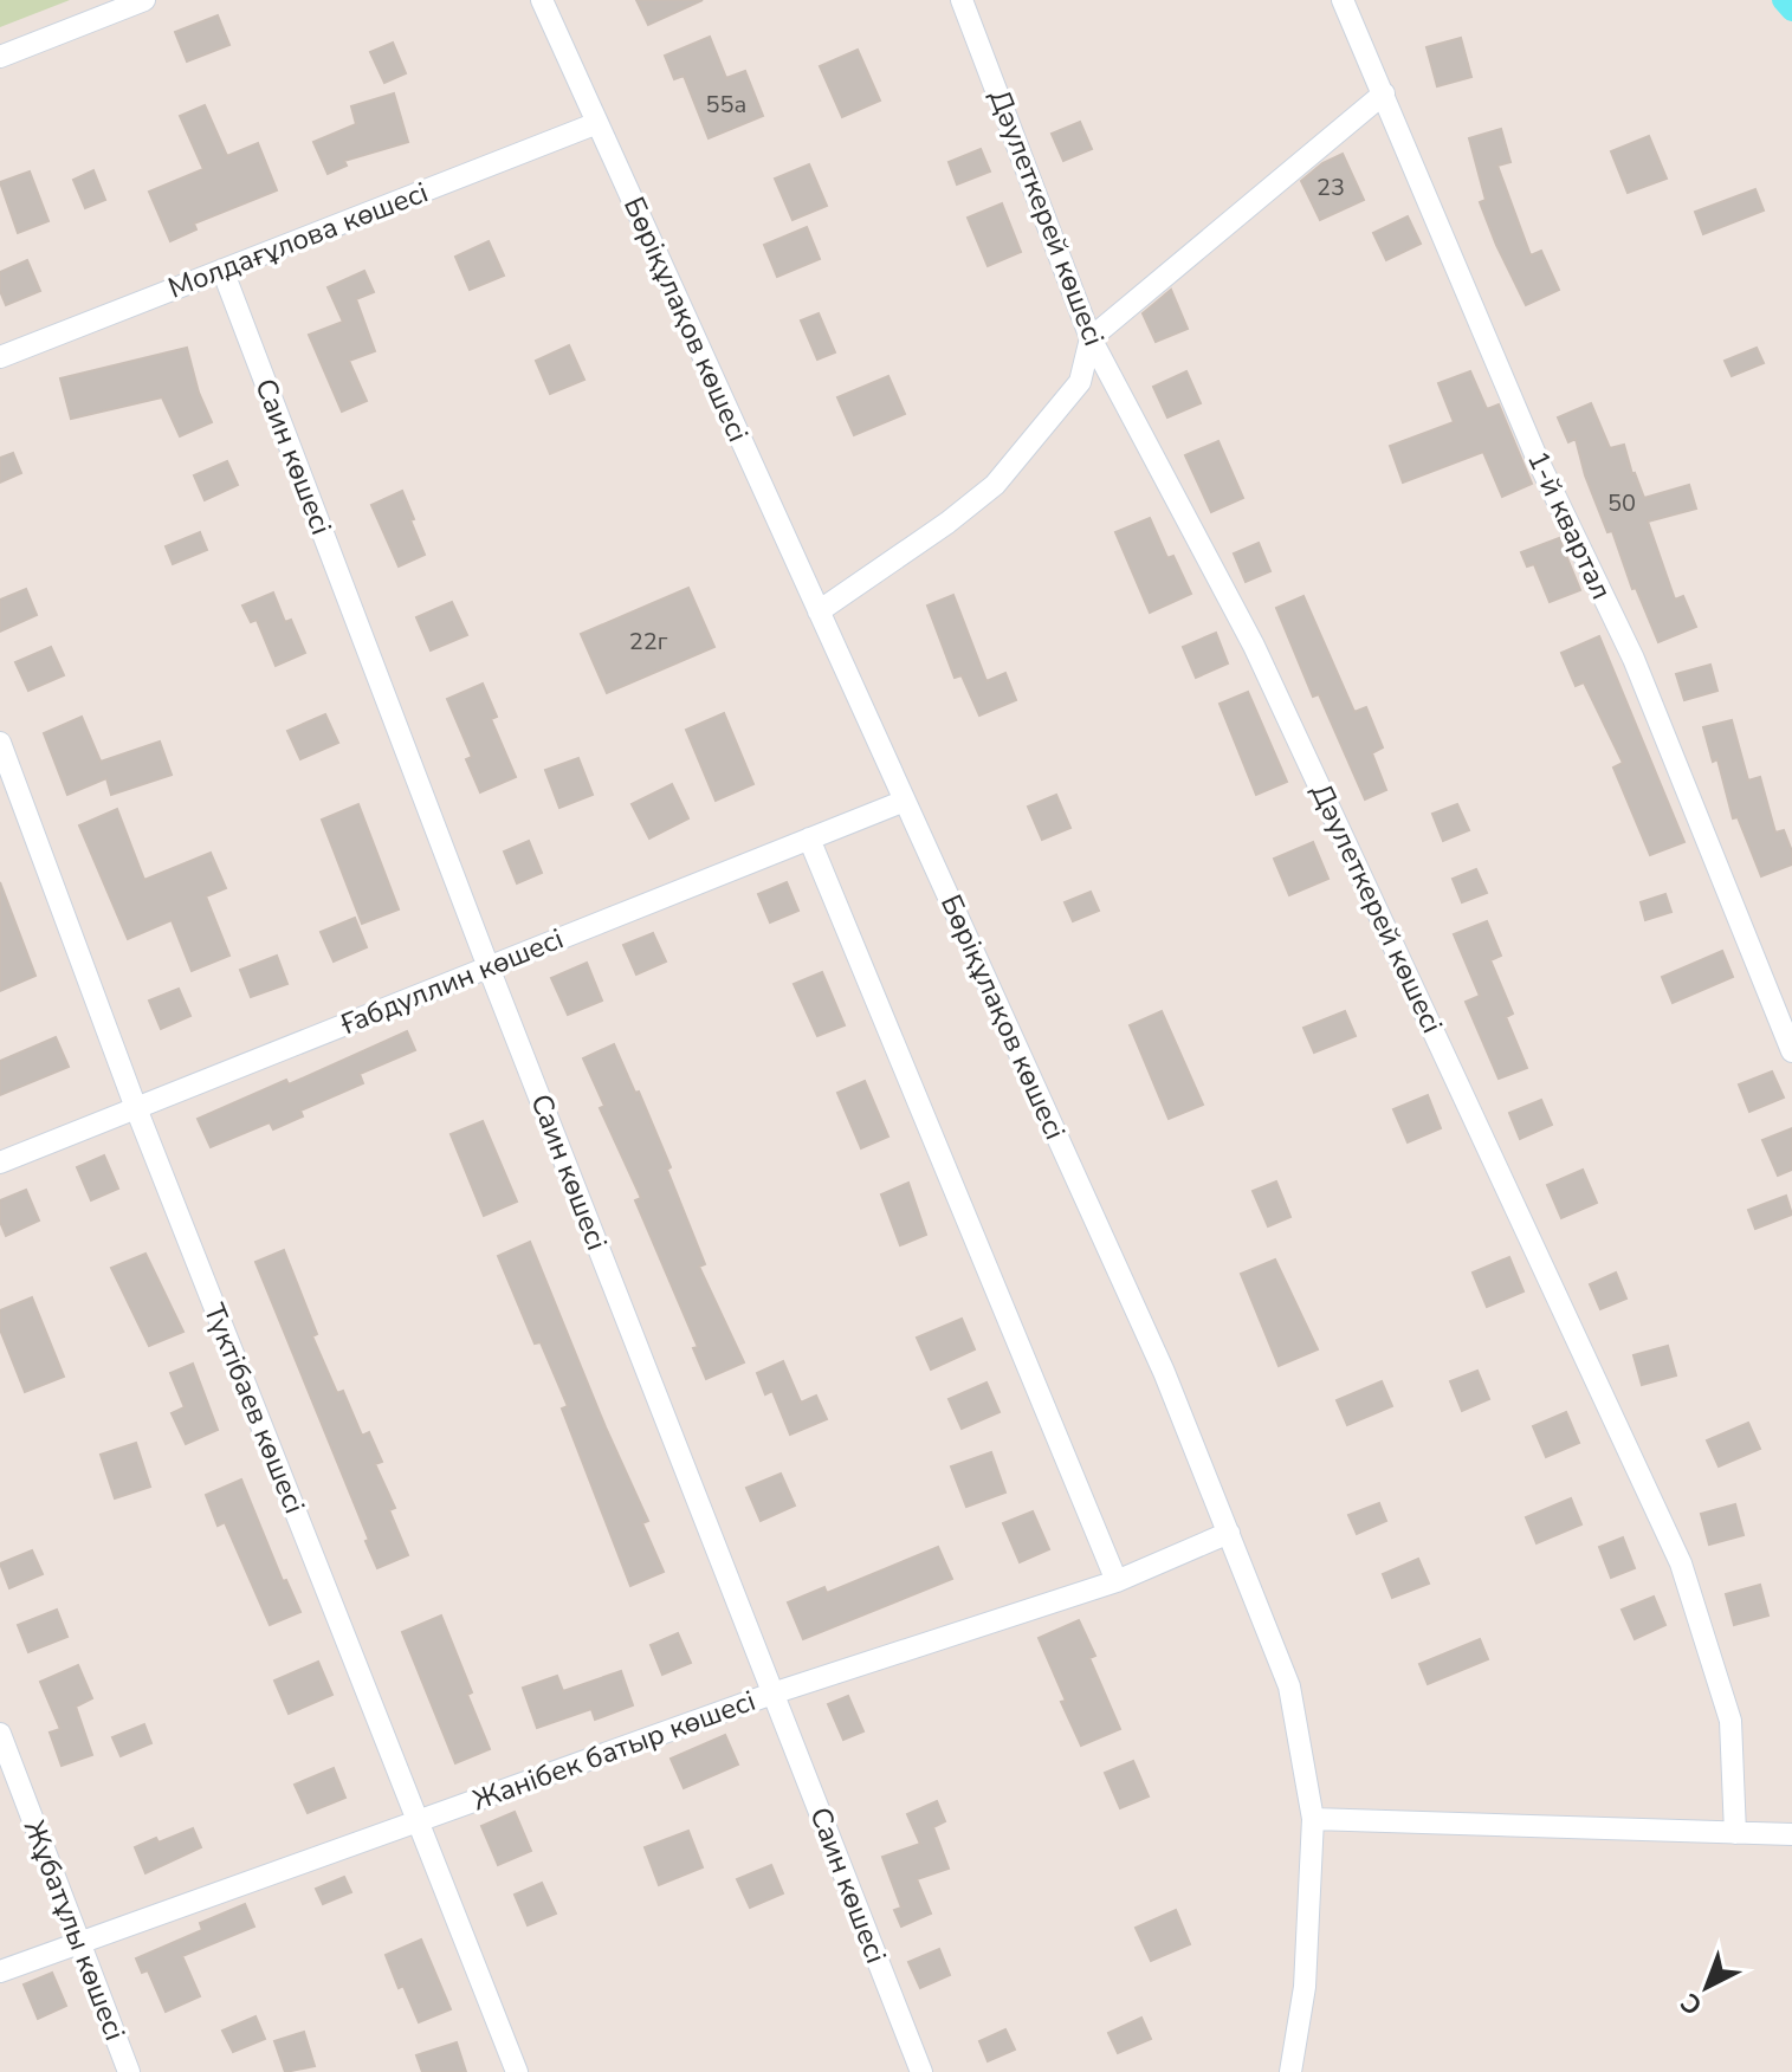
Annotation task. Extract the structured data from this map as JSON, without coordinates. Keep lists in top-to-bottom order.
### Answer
{
  "streets": {
    "street": [
      "Дәулеткерей көшесі",
      "Молдағұлова көшесі",
      "Бөріқұлақов көшесі",
      "Саин көшесі",
      "1-й квартал",
      "Ғабдуллин көшесі",
      "Түктібаев көшесі",
      "Жанібек батыр көшесі",
      "Жұбатұлы көшесі"
    ]
  },
  "crossings": [
    ["Молдағұлова көшесі", "Бөріқұлақов көшесі"],
    ["Молдағұлова көшесі", "Саин көшесі"],
    ["Бөріқұлақов көшесі", "Ғабдуллин көшесі"],
    ["Бөріқұлақов көшесі", "Жанібек батыр көшесі"],
    ["Саин көшесі", "Ғабдуллин көшесі"],
    ["Саин көшесі", "Жанібек батыр көшесі"],
    ["Ғабдуллин көшесі", "Түктібаев көшесі"],
    ["Түктібаев көшесі", "Жанібек батыр көшесі"],
    ["Жанібек батыр көшесі", "Жұбатұлы көшесі"]
  ],
  "house_numbers": [
    "55а",
    "23",
    "50",
    "22г"
  ],
  "north": "bottom left"
}
